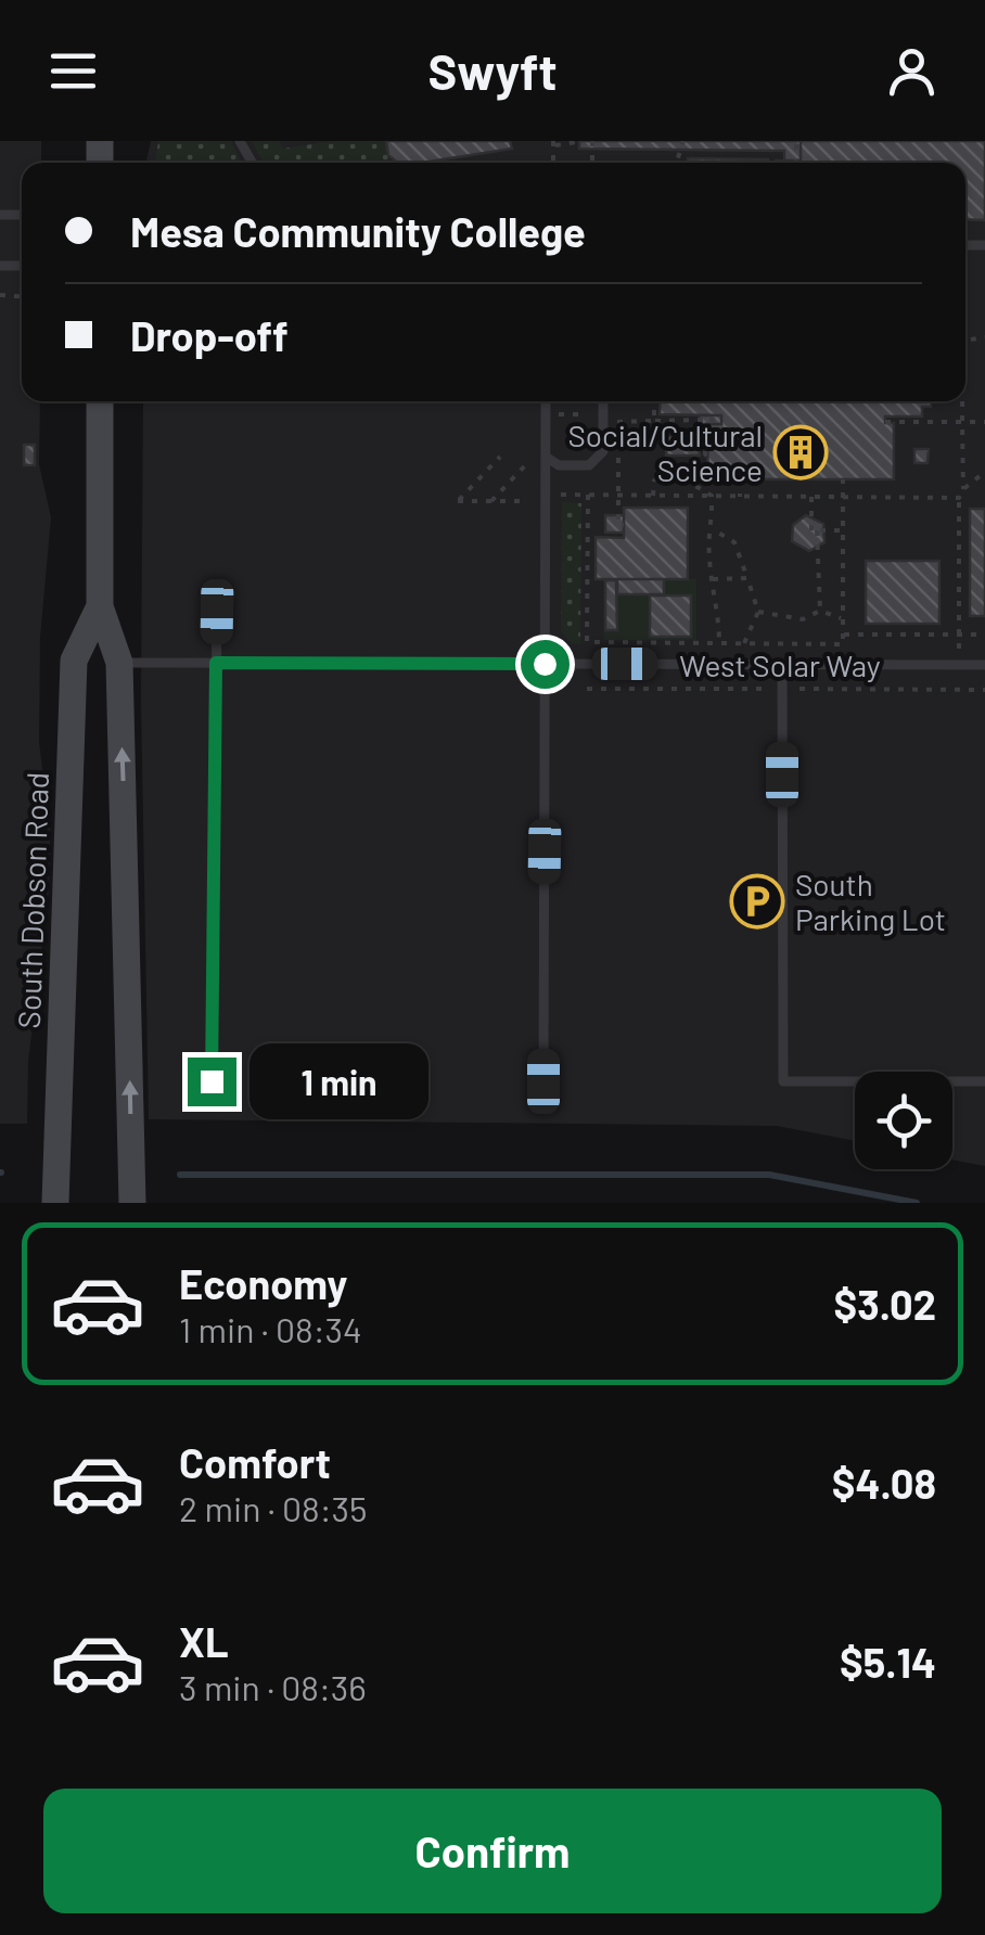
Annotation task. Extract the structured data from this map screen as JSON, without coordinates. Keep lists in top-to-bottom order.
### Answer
{
  "streets": {
    "main road": ["South Dobson Road"],
    "lane": ["West Solar Way"]
  },
  "crossings": [
    ["West Solar Way", "South Dobson Road"]
  ],
  "places": {
    "building": ["Social/Cultural Science"],
    "parking": ["South Parking Lot"]
  },
  "page": {
    "header": "Swyft",
    "banner": ["Mesa Community College", "Drop-off"],
    "bubble": "1 min",
    "list": [
      {
        "name": "Economy",
        "note": "1 min · 08:34",
        "value": "$3.02"
      },
      {
        "name": "Comfort",
        "note": "2 min · 08:35",
        "value": "$4.08"
      },
      {
        "name": "XL",
        "note": "3 min · 08:36",
        "value": "$5.14"
      }
    ],
    "buttons": "Confirm"
  }
}
